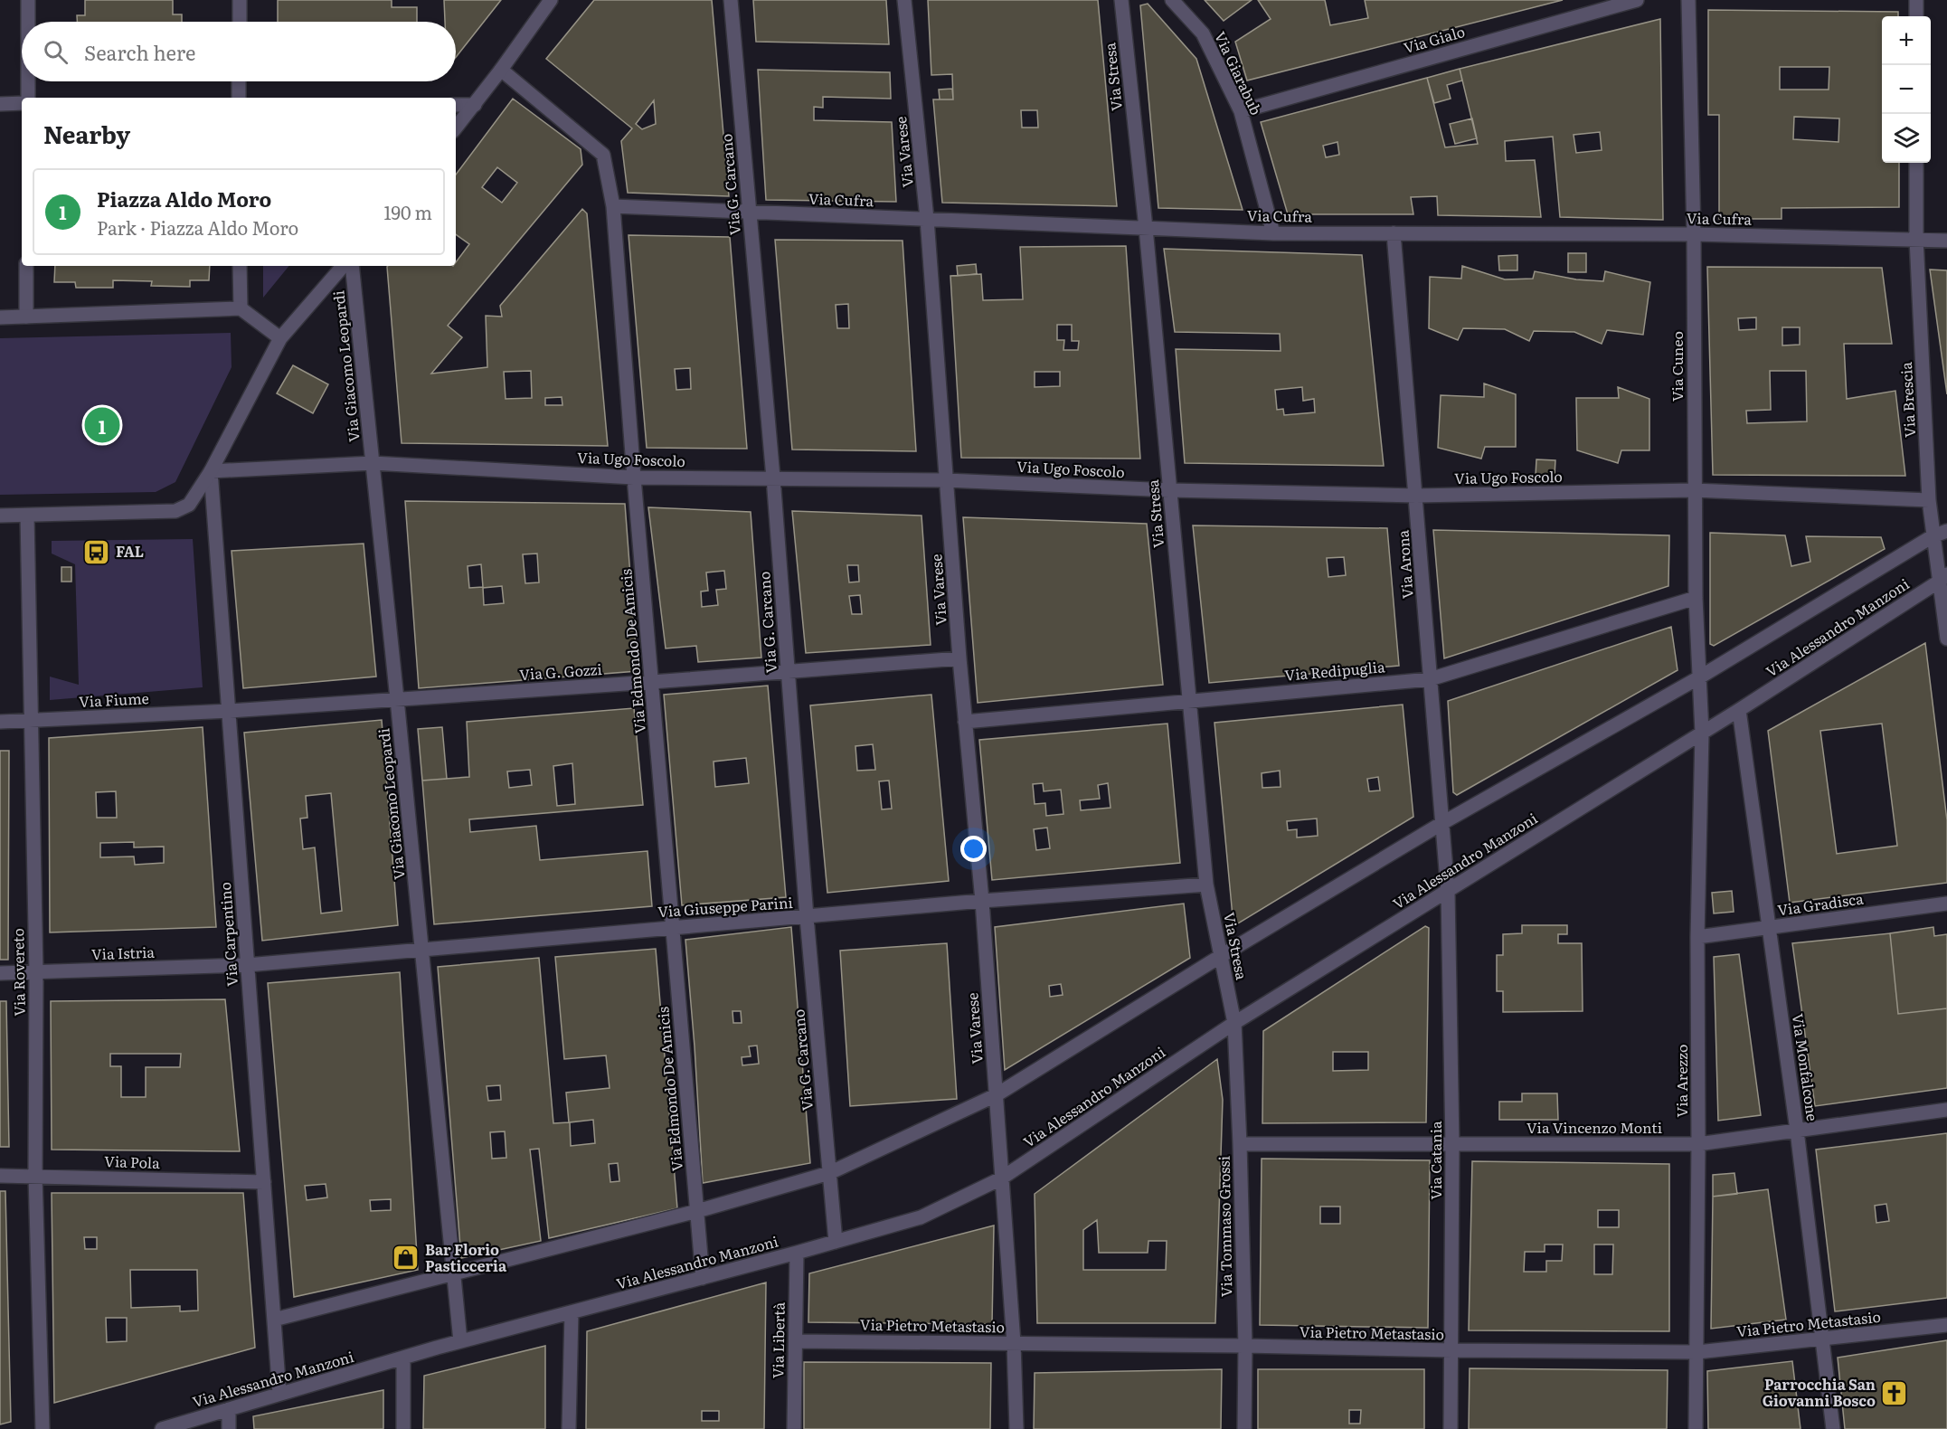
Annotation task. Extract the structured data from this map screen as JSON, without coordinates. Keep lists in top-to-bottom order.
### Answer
{
  "streets": {
    "street": [
      "Via Gialo",
      "Via Giarabub",
      "Via Stresa",
      "Via Varese",
      "Via G. Carcano",
      "Via Cufra",
      "Via Giacomo Leopardi",
      "Via Cuneo",
      "Via Brescia",
      "Via Ugo Foscolo",
      "Via Arona",
      "Via Alessandro Manzoni",
      "Via Edmondo De Amicis",
      "Via Redipuglia",
      "Via G. Gozzi",
      "Via Fiume",
      "Via Gradisca",
      "Via Giuseppe Parini",
      "Via Carpentino",
      "Via Istria",
      "Via Rovereto",
      "Via Monfalcone",
      "Via Arezzo",
      "Via Vincenzo Monti",
      "Via Catania",
      "Via Pola",
      "Via Tommaso Grossi",
      "Via Pietro Metastasio",
      "Via Libertà"
    ]
  },
  "crossings": [
    ["Via Gialo", "Via Giarabub"],
    ["Via Giarabub", "Via Cufra"],
    ["Via Stresa", "Via Cufra"],
    ["Via Stresa", "Via Ugo Foscolo"],
    ["Via Stresa", "Via Alessandro Manzoni"],
    ["Via Stresa", "Via Redipuglia"],
    ["Via Stresa", "Via Giuseppe Parini"],
    ["Via Stresa", "Via Tommaso Grossi"],
    ["Via Varese", "Via Cufra"],
    ["Via Varese", "Via Ugo Foscolo"],
    ["Via Varese", "Via Alessandro Manzoni"],
    ["Via Varese", "Via Redipuglia"],
    ["Via Varese", "Via G. Gozzi"],
    ["Via Varese", "Via Giuseppe Parini"],
    ["Via Varese", "Via Pietro Metastasio"],
    ["Via G. Carcano", "Via Cufra"],
    ["Via G. Carcano", "Via Ugo Foscolo"],
    ["Via G. Carcano", "Via Alessandro Manzoni"],
    ["Via G. Carcano", "Via G. Gozzi"],
    ["Via G. Carcano", "Via Giuseppe Parini"],
    ["Via Cufra", "Via Cuneo"],
    ["Via Cufra", "Via Brescia"],
    ["Via Cufra", "Via Arona"],
    ["Via Cufra", "Via Edmondo De Amicis"],
    ["Via Giacomo Leopardi", "Via Ugo Foscolo"],
    ["Via Giacomo Leopardi", "Via Alessandro Manzoni"],
    ["Via Giacomo Leopardi", "Via G. Gozzi"],
    ["Via Giacomo Leopardi", "Via Giuseppe Parini"],
    ["Via Cuneo", "Via Ugo Foscolo"],
    ["Via Cuneo", "Via Alessandro Manzoni"],
    ["Via Cuneo", "Via Redipuglia"],
    ["Via Cuneo", "Via Arezzo"],
    ["Via Brescia", "Via Ugo Foscolo"],
    ["Via Brescia", "Via Alessandro Manzoni"],
    ["Via Ugo Foscolo", "Via Arona"],
    ["Via Ugo Foscolo", "Via Edmondo De Amicis"],
    ["Via Ugo Foscolo", "Via Carpentino"],
    ["Via Arona", "Via Alessandro Manzoni"],
    ["Via Arona", "Via Redipuglia"],
    ["Via Arona", "Via Catania"],
    ["Via Alessandro Manzoni", "Via Edmondo De Amicis"],
    ["Via Alessandro Manzoni", "Via Carpentino"],
    ["Via Alessandro Manzoni", "Via Monfalcone"],
    ["Via Alessandro Manzoni", "Via Arezzo"],
    ["Via Alessandro Manzoni", "Via Catania"],
    ["Via Alessandro Manzoni", "Via Tommaso Grossi"],
    ["Via Alessandro Manzoni", "Via Libertà"],
    ["Via Edmondo De Amicis", "Via G. Gozzi"],
    ["Via Edmondo De Amicis", "Via Giuseppe Parini"],
    ["Via G. Gozzi", "Via Fiume"],
    ["Via G. Gozzi", "Via Carpentino"],
    ["Via Fiume", "Via Carpentino"],
    ["Via Fiume", "Via Rovereto"],
    ["Via Gradisca", "Via Monfalcone"],
    ["Via Gradisca", "Via Arezzo"],
    ["Via Giuseppe Parini", "Via Carpentino"],
    ["Via Giuseppe Parini", "Via Istria"],
    ["Via Carpentino", "Via Istria"],
    ["Via Carpentino", "Via Pola"],
    ["Via Istria", "Via Rovereto"],
    ["Via Rovereto", "Via Pola"],
    ["Via Monfalcone", "Via Vincenzo Monti"],
    ["Via Monfalcone", "Via Pietro Metastasio"],
    ["Via Arezzo", "Via Vincenzo Monti"],
    ["Via Arezzo", "Via Pietro Metastasio"],
    ["Via Vincenzo Monti", "Via Catania"],
    ["Via Vincenzo Monti", "Via Tommaso Grossi"],
    ["Via Catania", "Via Pietro Metastasio"],
    ["Via Tommaso Grossi", "Via Pietro Metastasio"],
    ["Via Pietro Metastasio", "Via Libertà"]
  ],
  "places": {
    "bus stop": ["FAL"],
    "shop": ["Bar Florio Pasticceria"],
    "church": ["Parrocchia San Giovanni Bosco"]
  },
  "page": {
    "map_buttons": ["+", "−"],
    "search": "Search here",
    "heading": "Nearby",
    "list": [
      {
        "mark": "1",
        "name": "Piazza Aldo Moro",
        "note": "Park · Piazza Aldo Moro",
        "value": "190 m"
      }
    ],
    "pins": "1"
  }
}
